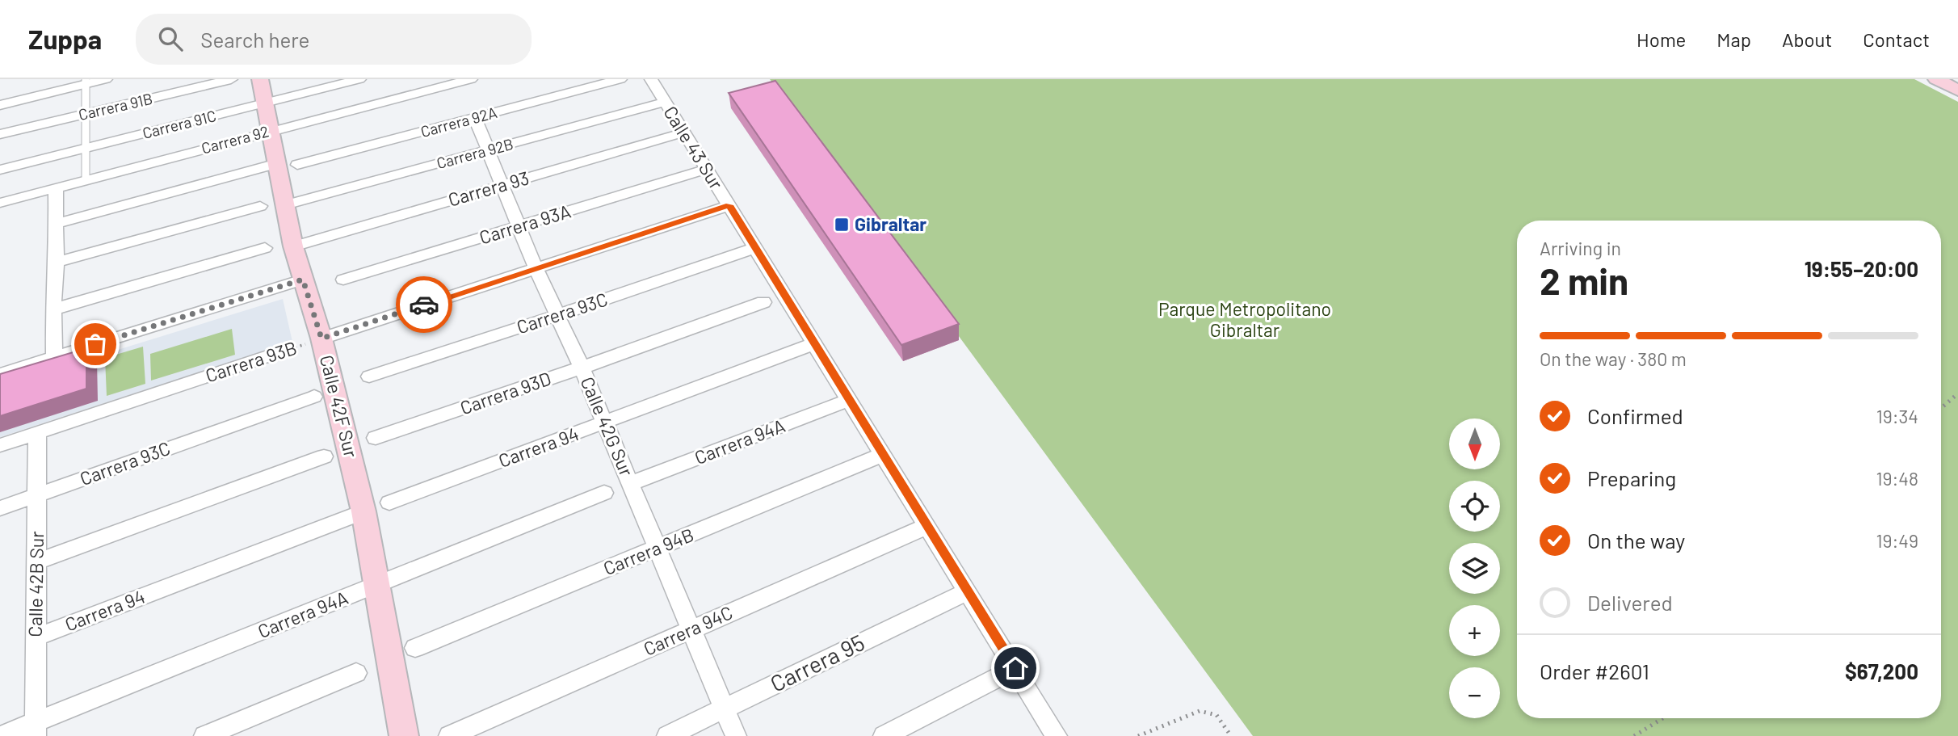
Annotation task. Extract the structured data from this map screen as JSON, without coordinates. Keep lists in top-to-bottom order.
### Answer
{
  "streets": {
    "street": [
      "Carrera 91B",
      "Carrera 92A",
      "Carrera 91C",
      "Carrera 92",
      "Calle 43 Sur",
      "Carrera 92B",
      "Carrera 93",
      "Carrera 93A",
      "Carrera 93C",
      "Carrera 93B",
      "Carrera 93D",
      "Calle 42F Sur",
      "Calle 42G Sur",
      "Carrera 94A",
      "Carrera 94",
      "Carrera 94B",
      "Calle 42B Sur",
      "Carrera 94C",
      "Carrera 95"
    ]
  },
  "crossings": [
    ["Carrera 92A", "Calle 42F Sur"],
    ["Carrera 92A", "Calle 42G Sur"],
    ["Carrera 91C", "Calle 42F Sur"],
    ["Carrera 92", "Calle 42F Sur"],
    ["Calle 43 Sur", "Carrera 92B"],
    ["Calle 43 Sur", "Carrera 93"],
    ["Calle 43 Sur", "Carrera 93A"],
    ["Calle 43 Sur", "Carrera 93C"],
    ["Calle 43 Sur", "Carrera 93B"],
    ["Calle 43 Sur", "Carrera 94A"],
    ["Calle 43 Sur", "Carrera 94"],
    ["Calle 43 Sur", "Carrera 94B"],
    ["Calle 43 Sur", "Carrera 94C"],
    ["Calle 43 Sur", "Carrera 95"],
    ["Carrera 92B", "Calle 42F Sur"],
    ["Carrera 92B", "Calle 42G Sur"],
    ["Carrera 93", "Calle 42F Sur"],
    ["Carrera 93", "Calle 42G Sur"],
    ["Carrera 93A", "Calle 42G Sur"],
    ["Carrera 93C", "Calle 42G Sur"],
    ["Carrera 93C", "Calle 42B Sur"],
    ["Carrera 93B", "Calle 42F Sur"],
    ["Carrera 93B", "Calle 42G Sur"],
    ["Carrera 93B", "Calle 42B Sur"],
    ["Carrera 93D", "Calle 42G Sur"],
    ["Calle 42F Sur", "Carrera 94A"],
    ["Calle 42F Sur", "Carrera 94"],
    ["Calle 42G Sur", "Carrera 94A"],
    ["Calle 42G Sur", "Carrera 94"],
    ["Calle 42G Sur", "Carrera 94B"],
    ["Calle 42G Sur", "Carrera 94C"],
    ["Calle 42G Sur", "Carrera 95"],
    ["Carrera 94A", "Calle 42B Sur"],
    ["Carrera 94", "Calle 42B Sur"]
  ],
  "parks": ["Parque Metropolitano Gibraltar"],
  "places": {
    "transit": ["Gibraltar"]
  },
  "north": "bottom",
  "page": {
    "header": "Zuppa",
    "search": "Search here",
    "nav": [
      "Home",
      "Map",
      "About",
      "Contact"
    ],
    "heading": ["2 min", "Arriving in", "19:55–20:00"],
    "panel": ["Order #2601", "$67,200"],
    "bar": "On the way · 380 m",
    "list": [
      ["Confirmed", "19:34"],
      ["Preparing", "19:48"],
      ["On the way", "19:49"],
      "Delivered"
    ],
    "map_buttons": ["+", "−"]
  }
}
